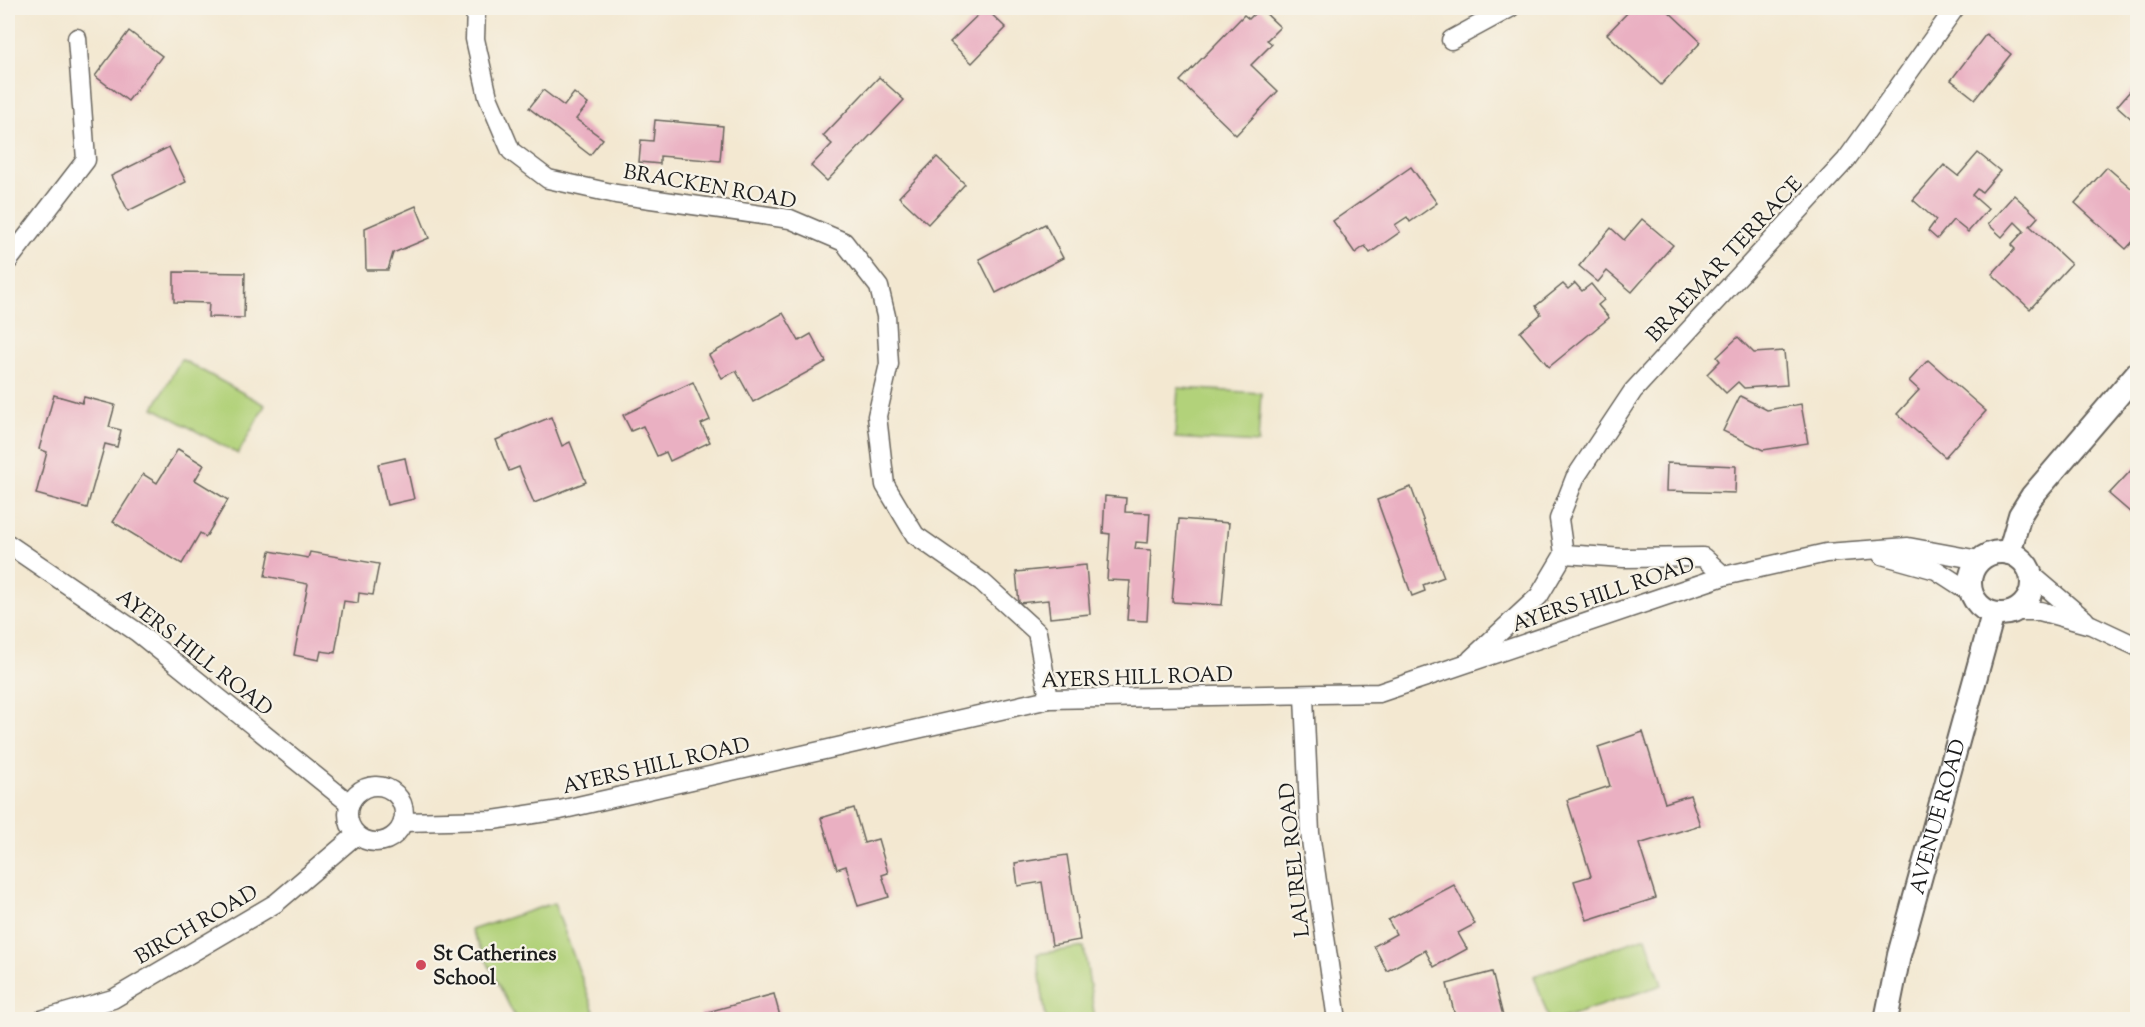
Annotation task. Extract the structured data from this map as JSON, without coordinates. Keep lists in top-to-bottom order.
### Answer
{
  "streets": {
    "street": [
      "BRACKEN ROAD",
      "BRAEMAR TERRACE",
      "AYERS HILL ROAD",
      "AVENUE ROAD",
      "LAUREL ROAD",
      "BIRCH ROAD"
    ]
  },
  "crossings": [
    ["BRACKEN ROAD", "AYERS HILL ROAD"],
    ["AYERS HILL ROAD", "AVENUE ROAD"],
    ["AYERS HILL ROAD", "LAUREL ROAD"],
    ["AYERS HILL ROAD", "BIRCH ROAD"]
  ],
  "places": ["St Catherines School"]
}
